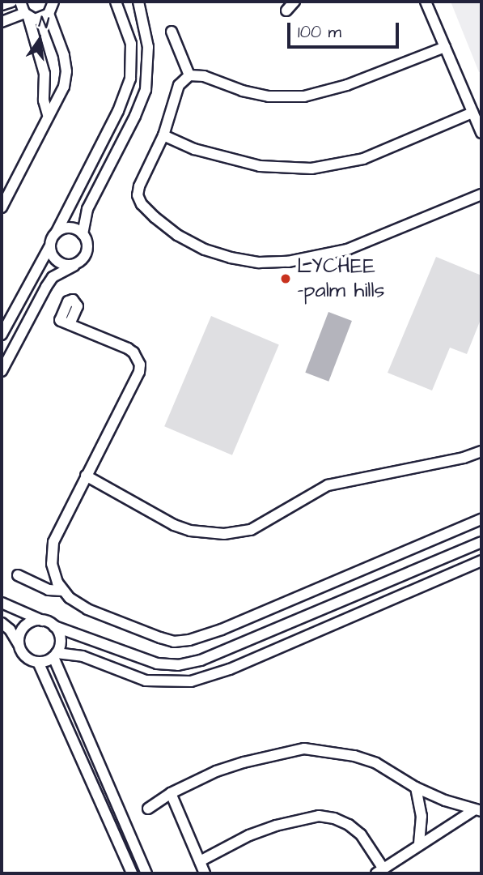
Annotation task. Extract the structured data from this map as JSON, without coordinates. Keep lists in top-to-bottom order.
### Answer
{
  "places": ["LYCHEE -palm hills"],
  "scale_bar": "100 m",
  "north": "top"
}
